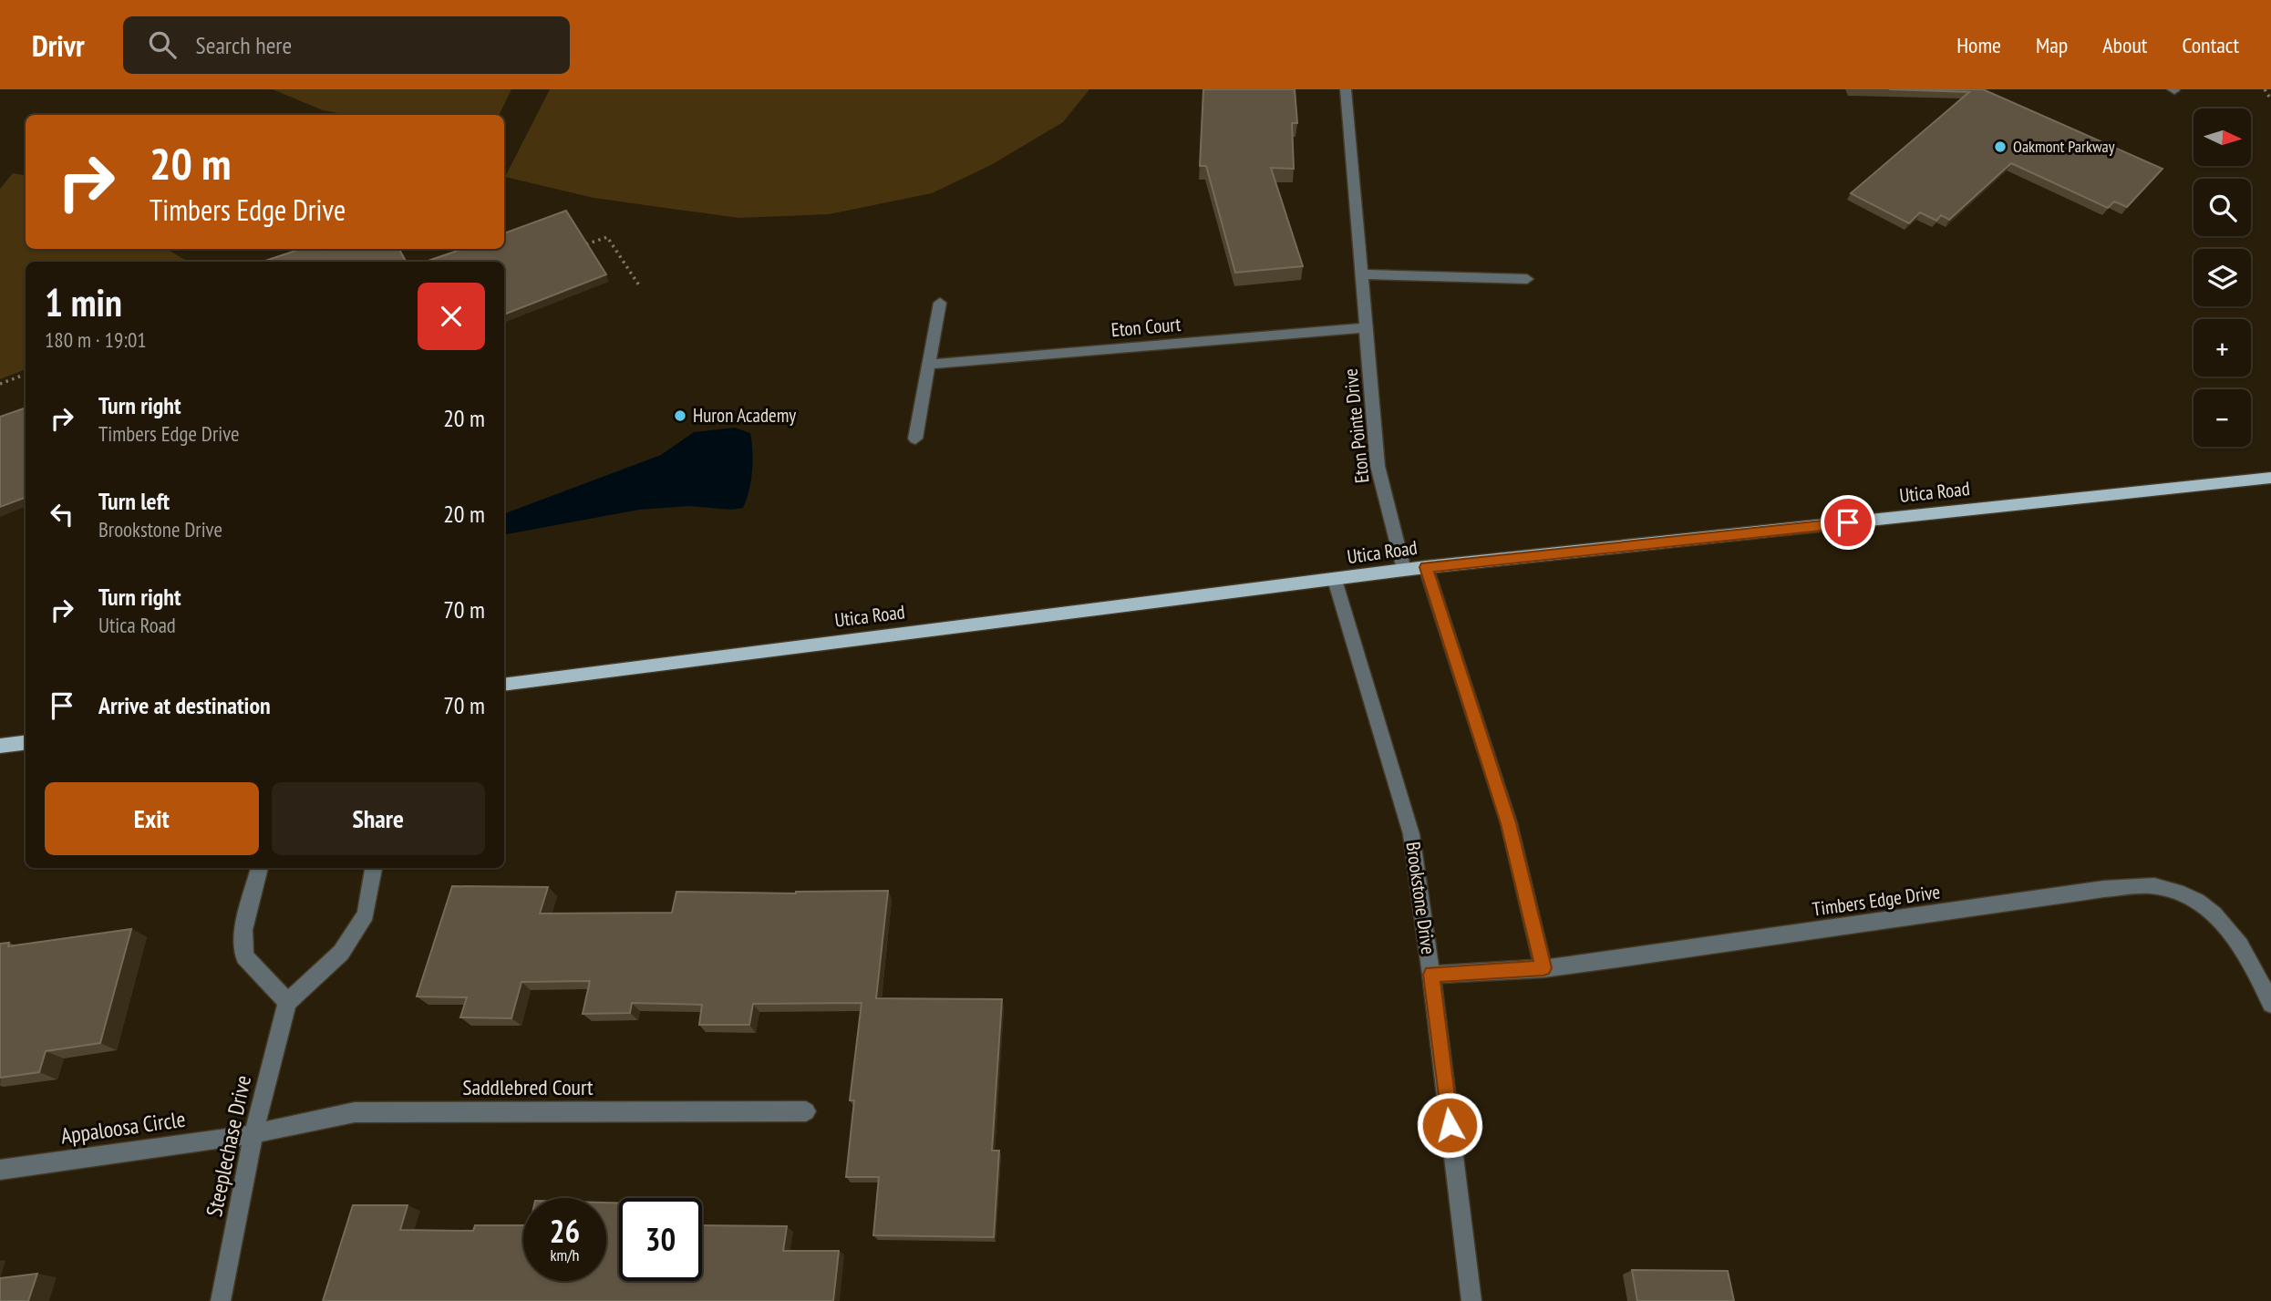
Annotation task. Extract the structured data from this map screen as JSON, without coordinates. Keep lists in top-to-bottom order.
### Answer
{
  "streets": {
    "main road": ["Utica Road"],
    "street": [
      "Eton Court",
      "Eton Pointe Drive",
      "Brookstone Drive",
      "Timbers Edge Drive",
      "Saddlebred Court",
      "Appaloosa Circle",
      "Steeplechase Drive"
    ]
  },
  "crossings": [
    ["Eton Court", "Eton Pointe Drive"],
    ["Eton Pointe Drive", "Utica Road"],
    ["Utica Road", "Brookstone Drive"],
    ["Brookstone Drive", "Timbers Edge Drive"],
    ["Saddlebred Court", "Appaloosa Circle"],
    ["Saddlebred Court", "Steeplechase Drive"],
    ["Appaloosa Circle", "Steeplechase Drive"]
  ],
  "places": ["Oakmont Parkway", "Huron Academy"],
  "north": "right",
  "page": {
    "header": "Drivr",
    "search": "Search here",
    "nav": [
      "Home",
      "Map",
      "About",
      "Contact"
    ],
    "map_buttons": ["+", "−"],
    "turn": ["20 m", "Timbers Edge Drive"],
    "heading": ["1 min", "180 m · 19:01"],
    "list": [
      {
        "name": "Turn right",
        "note": "Timbers Edge Drive",
        "value": "20 m"
      },
      {
        "name": "Turn left",
        "note": "Brookstone Drive",
        "value": "20 m"
      },
      {
        "name": "Turn right",
        "note": "Utica Road",
        "value": "70 m"
      },
      {
        "name": "Arrive at destination",
        "value": "70 m"
      }
    ],
    "buttons": ["Exit", "Share"],
    "speed": "26 km/h",
    "limit": "30"
  }
}
